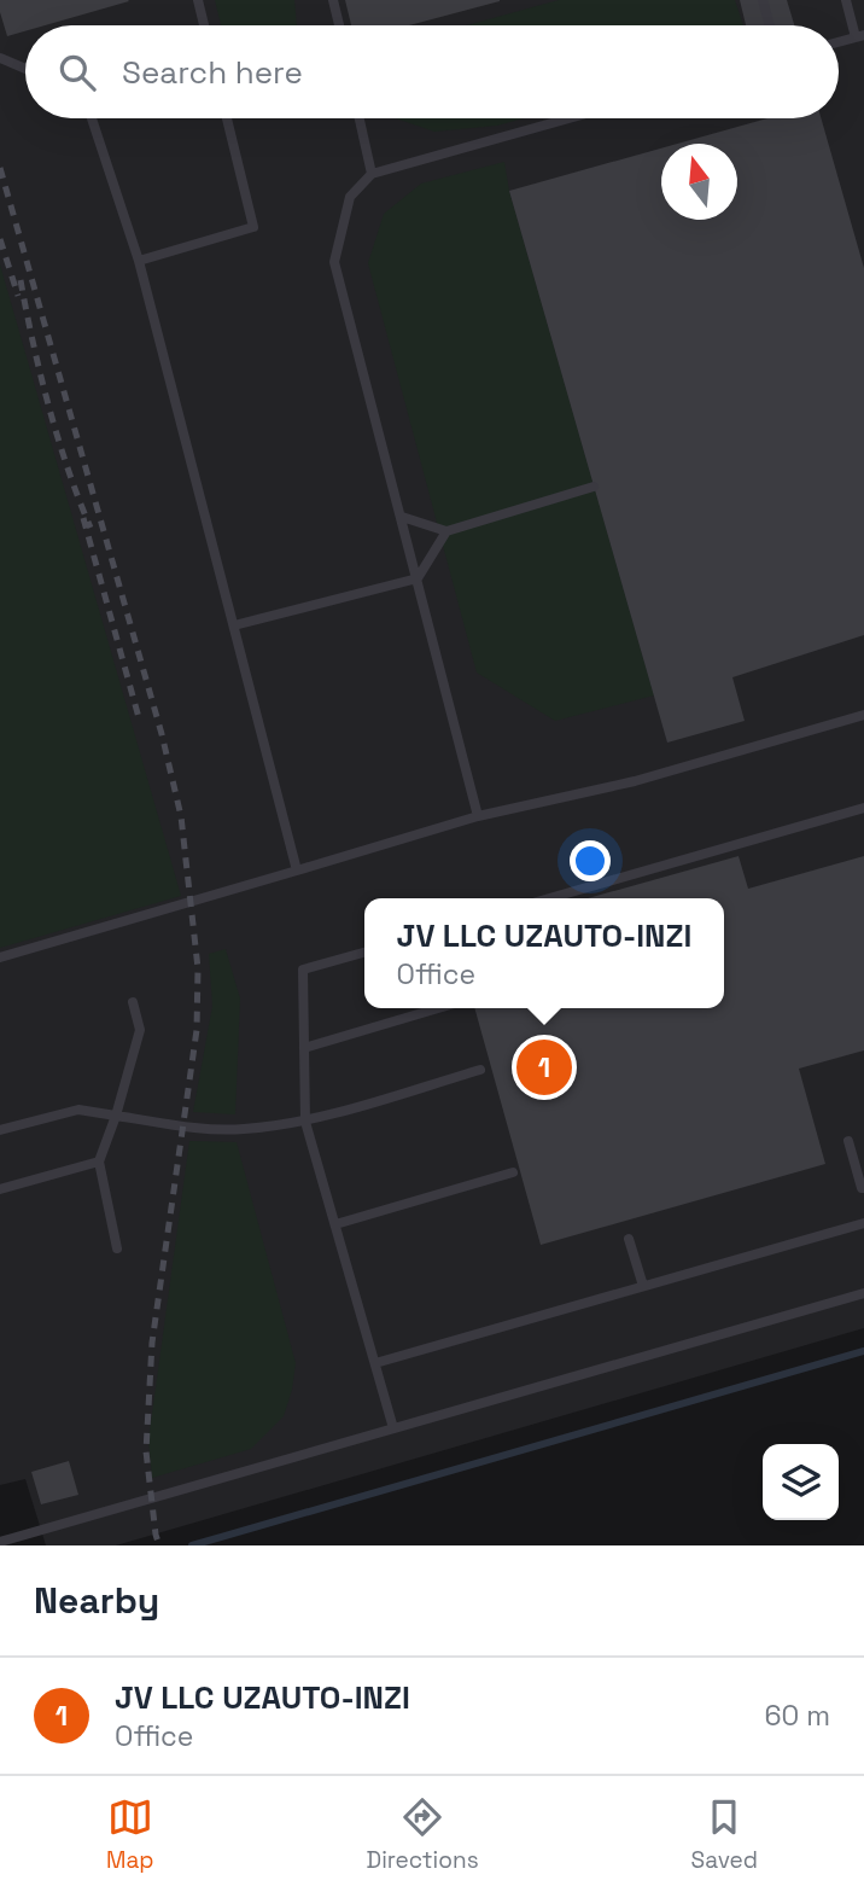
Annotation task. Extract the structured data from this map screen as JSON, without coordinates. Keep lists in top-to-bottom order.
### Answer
{
  "north": "top",
  "page": {
    "search": "Search here",
    "popup": ["JV LLC UZAUTO-INZI", "Office"],
    "pins": "1",
    "heading": "Nearby",
    "list": [
      {
        "mark": "1",
        "name": "JV LLC UZAUTO-INZI",
        "note": "Office",
        "value": "60 m"
      }
    ],
    "nav": ["Map", "Directions", "Saved"]
  }
}
